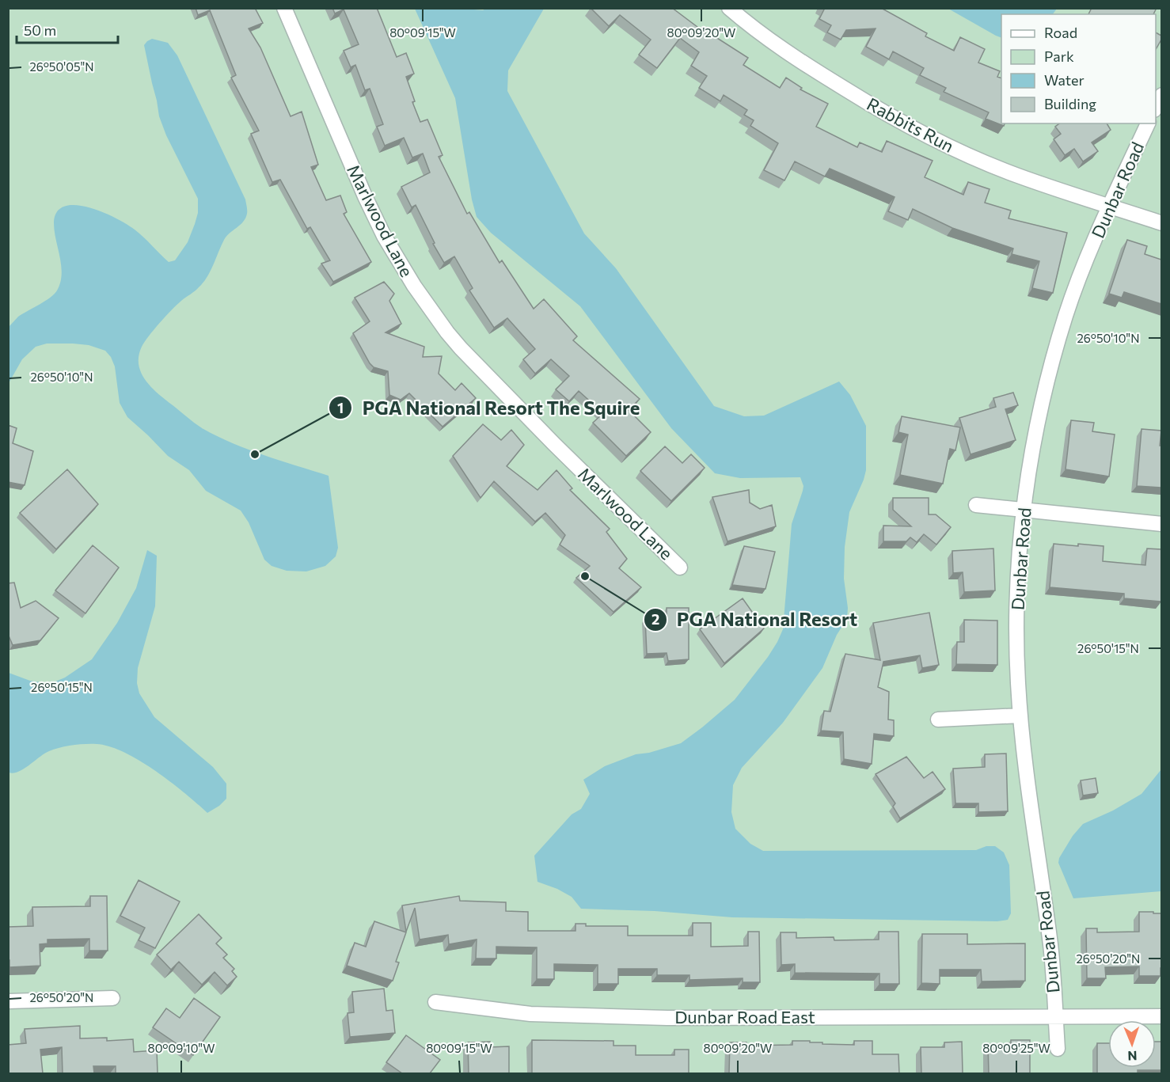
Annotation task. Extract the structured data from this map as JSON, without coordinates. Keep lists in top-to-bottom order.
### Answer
{
  "streets": {
    "street": [
      "Rabbits Run",
      "Dunbar Road",
      "Marlwood Lane",
      "Dunbar Road East"
    ]
  },
  "crossings": [
    ["Rabbits Run", "Dunbar Road"],
    ["Dunbar Road", "Dunbar Road East"]
  ],
  "places": ["PGA National Resort The Squire", "PGA National Resort"],
  "legend": [
    "Road",
    "Park",
    "Water",
    "Building"
  ],
  "scale_bar": "50 m",
  "north": "bottom",
  "coordinates": [
    "80°09'15\"W",
    "80°09'20\"W",
    "26°50'05\"N",
    "26°50'10\"N",
    "26°50'15\"N",
    "26°50'20\"N",
    "80°09'10\"W",
    "80°09'25\"W"
  ]
}
